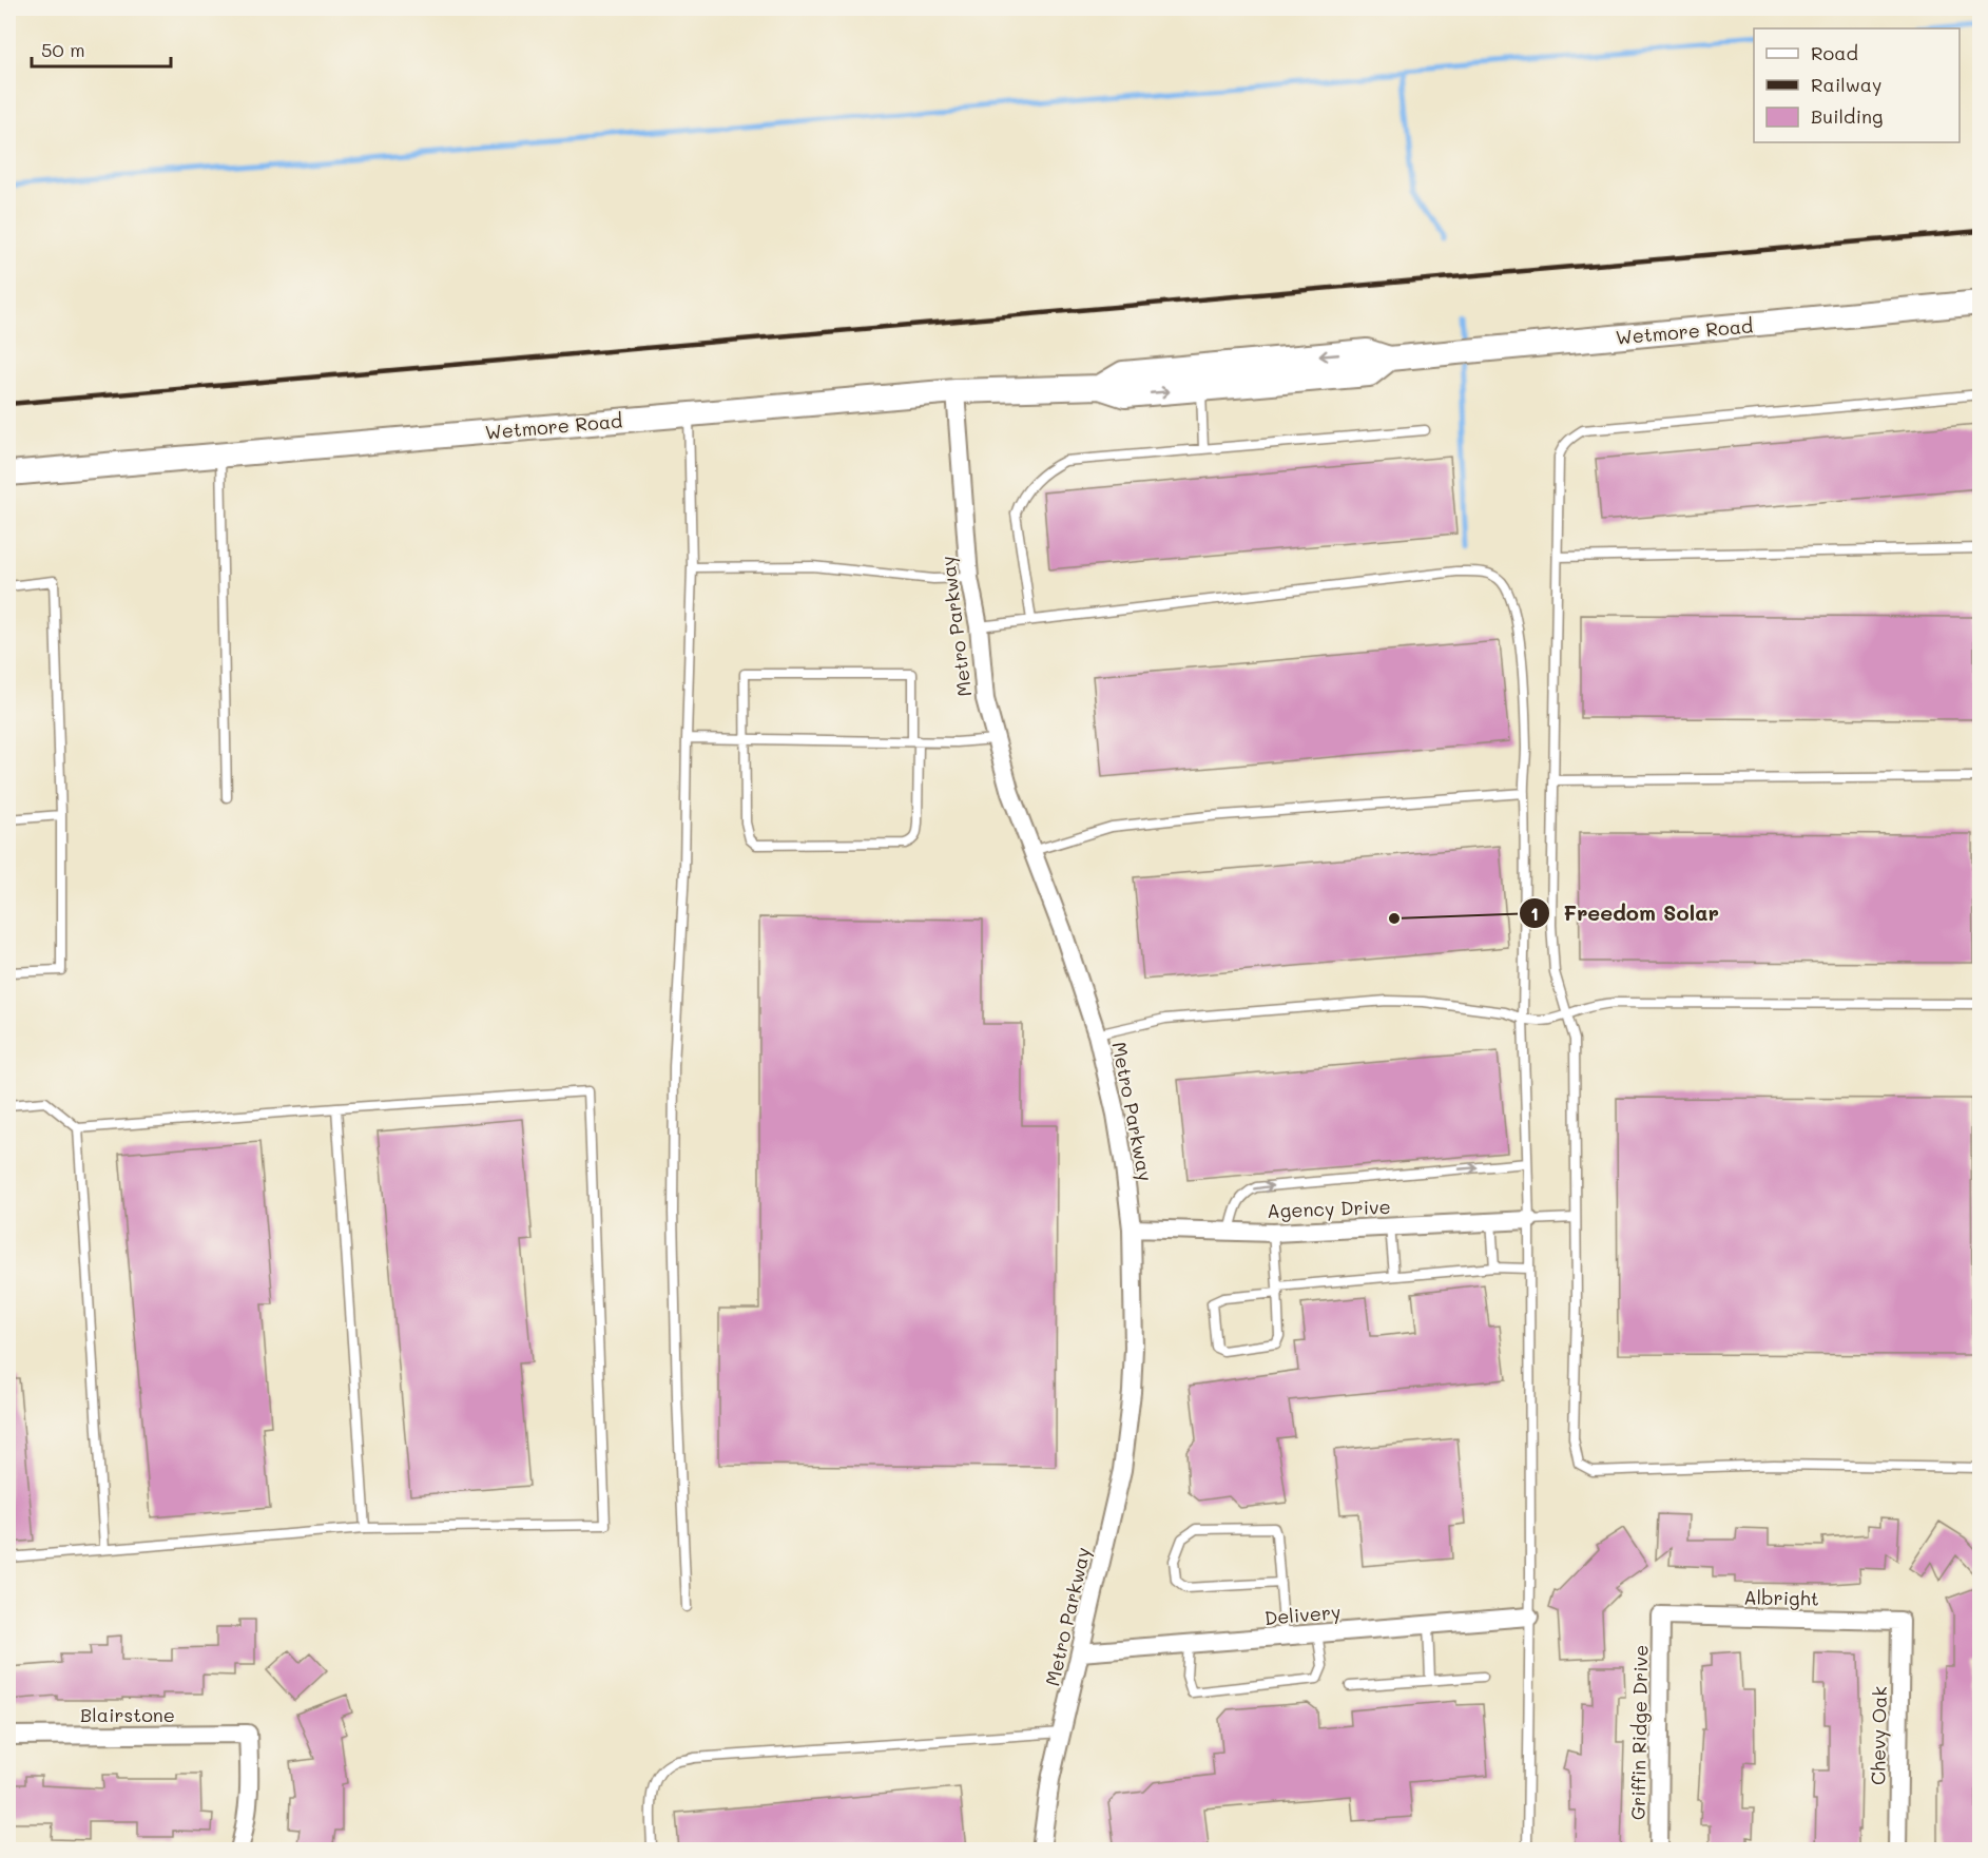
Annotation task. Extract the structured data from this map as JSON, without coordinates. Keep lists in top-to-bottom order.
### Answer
{
  "streets": {
    "main road": ["Wetmore Road"],
    "street": [
      "Metro Parkway",
      "Agency Drive",
      "Albright",
      "Delivery",
      "Blairstone",
      "Griffin Ridge Drive",
      "Chevy Oak"
    ]
  },
  "crossings": [
    ["Wetmore Road", "Metro Parkway"],
    ["Metro Parkway", "Agency Drive"],
    ["Metro Parkway", "Delivery"],
    ["Albright", "Griffin Ridge Drive"],
    ["Albright", "Chevy Oak"]
  ],
  "places": ["Freedom Solar"],
  "legend": ["Road", "Railway", "Building"],
  "scale_bar": "50 m"
}
